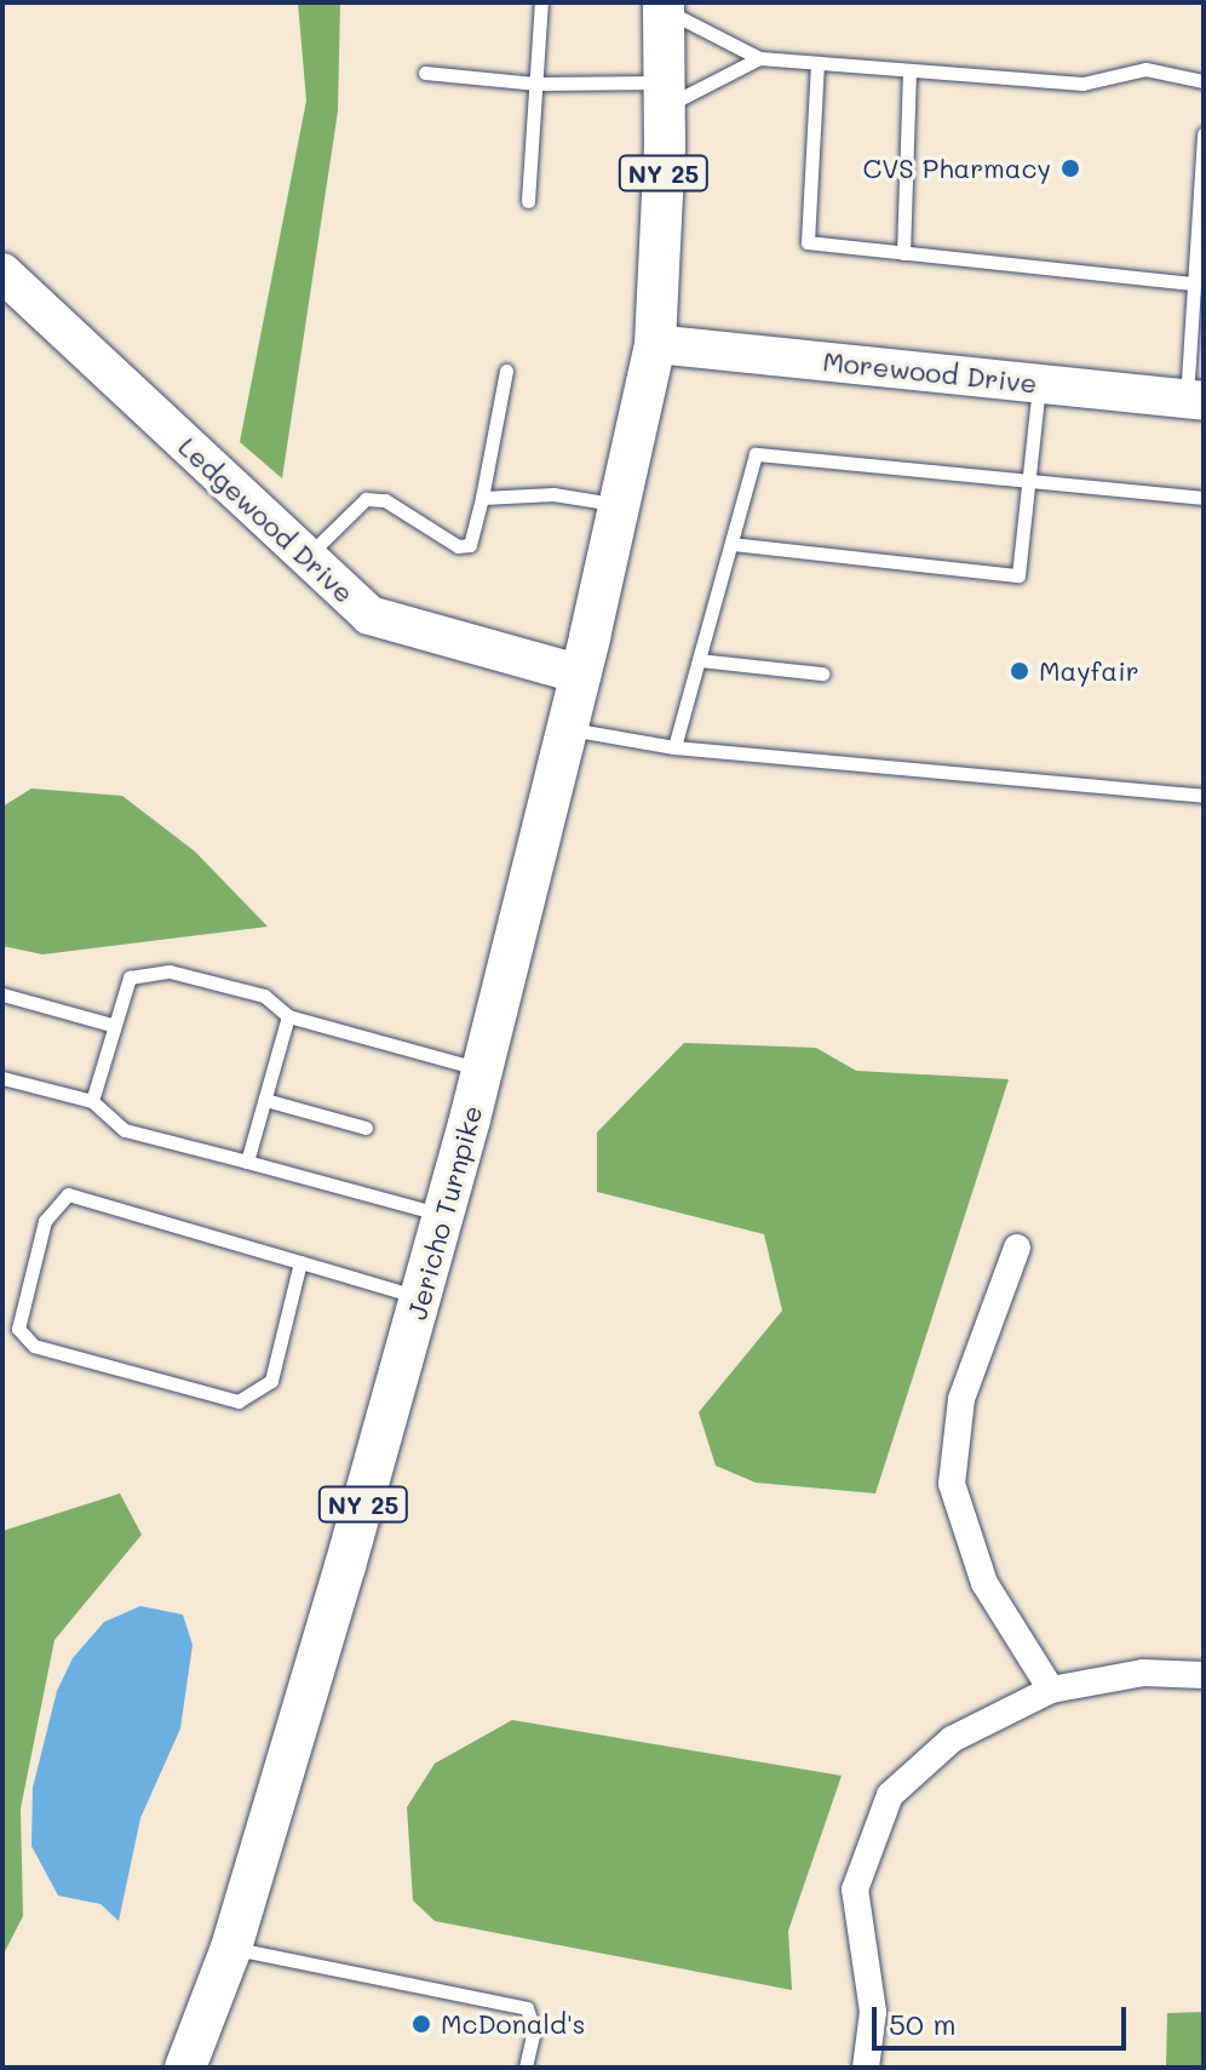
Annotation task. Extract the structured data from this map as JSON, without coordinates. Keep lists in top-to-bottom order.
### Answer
{
  "streets": {
    "main road": ["NY 25", "Jericho Turnpike"],
    "street": ["Morewood Drive", "Ledgewood Drive"]
  },
  "crossings": [
    ["NY 25", "Morewood Drive"],
    ["NY 25", "Jericho Turnpike"],
    ["Morewood Drive", "Jericho Turnpike"],
    ["Ledgewood Drive", "Jericho Turnpike"]
  ],
  "places": ["CVS Pharmacy", "Mayfair", "McDonald's"],
  "scale_bar": "50 m"
}
